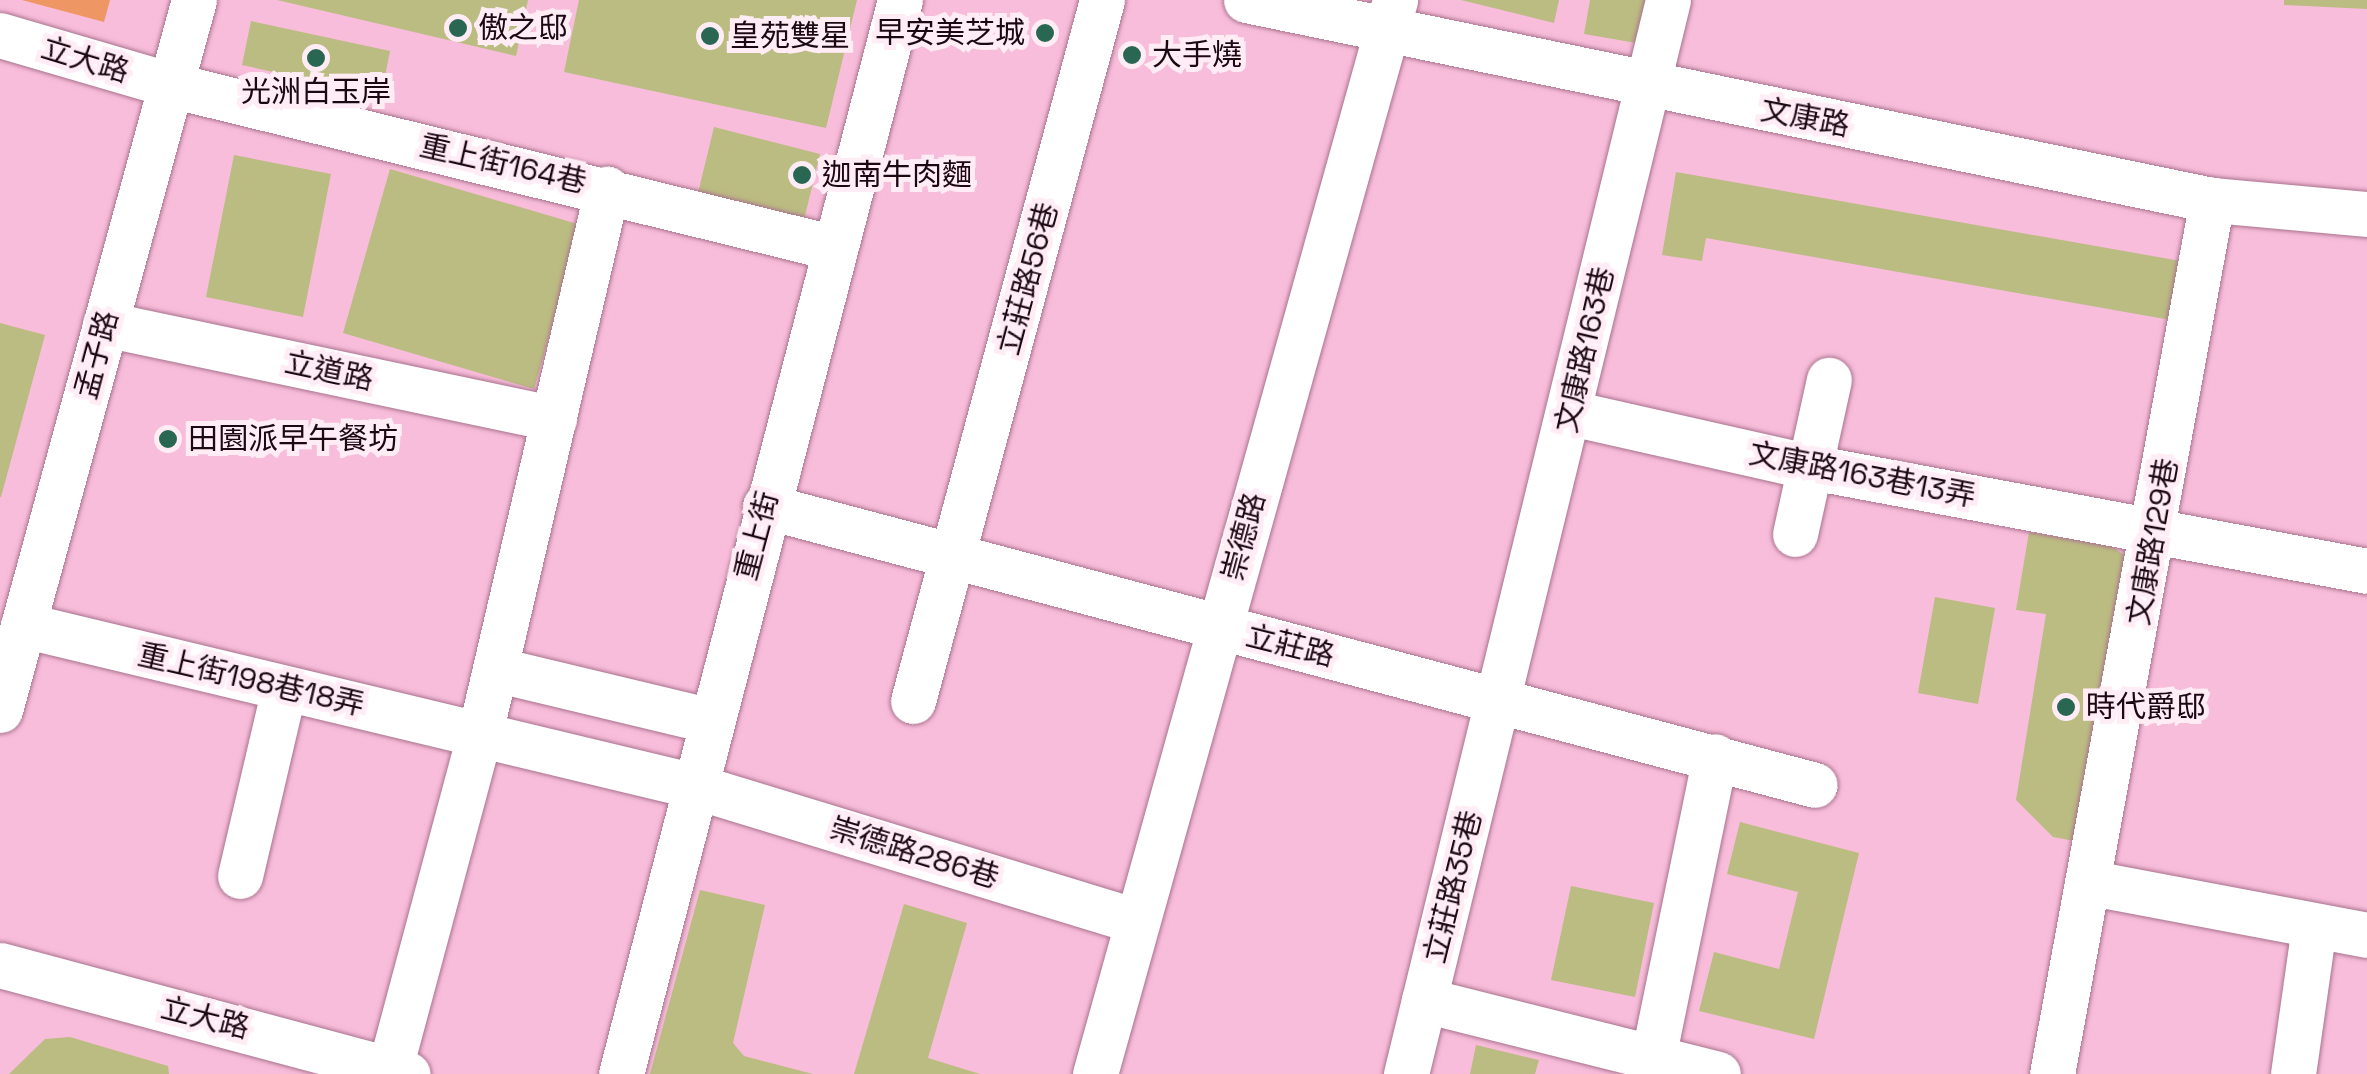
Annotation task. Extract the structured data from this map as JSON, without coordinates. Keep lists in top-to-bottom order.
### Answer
{
  "streets": {
    "street": [
      "立大路",
      "文康路",
      "重上街164巷",
      "立莊路56巷",
      "文康路163巷",
      "孟子路",
      "立道路",
      "文康路163巷13弄",
      "重上街",
      "崇德路",
      "文康路129巷",
      "立莊路",
      "重上街198巷18弄",
      "崇德路286巷",
      "立莊路35巷"
    ]
  },
  "crossings": [
    ["立大路", "重上街164巷"],
    ["立大路", "孟子路"],
    ["文康路", "文康路163巷"],
    ["文康路", "崇德路"],
    ["文康路", "文康路129巷"],
    ["重上街164巷", "孟子路"],
    ["重上街164巷", "重上街"],
    ["立莊路56巷", "立莊路"],
    ["文康路163巷", "文康路163巷13弄"],
    ["文康路163巷", "立莊路"],
    ["文康路163巷", "立莊路35巷"],
    ["孟子路", "立道路"],
    ["孟子路", "重上街198巷18弄"],
    ["文康路163巷13弄", "文康路129巷"],
    ["重上街", "立莊路"],
    ["重上街", "重上街198巷18弄"],
    ["重上街", "崇德路286巷"],
    ["崇德路", "立莊路"],
    ["崇德路", "崇德路286巷"],
    ["立莊路", "立莊路35巷"],
    ["重上街198巷18弄", "崇德路286巷"]
  ],
  "places": [
    "傲之邸",
    "早安美芝城",
    "皇苑雙星",
    "大手燒",
    "光洲白玉岸",
    "迦南牛肉麵",
    "田園派早午餐坊",
    "時代爵邸"
  ]
}
